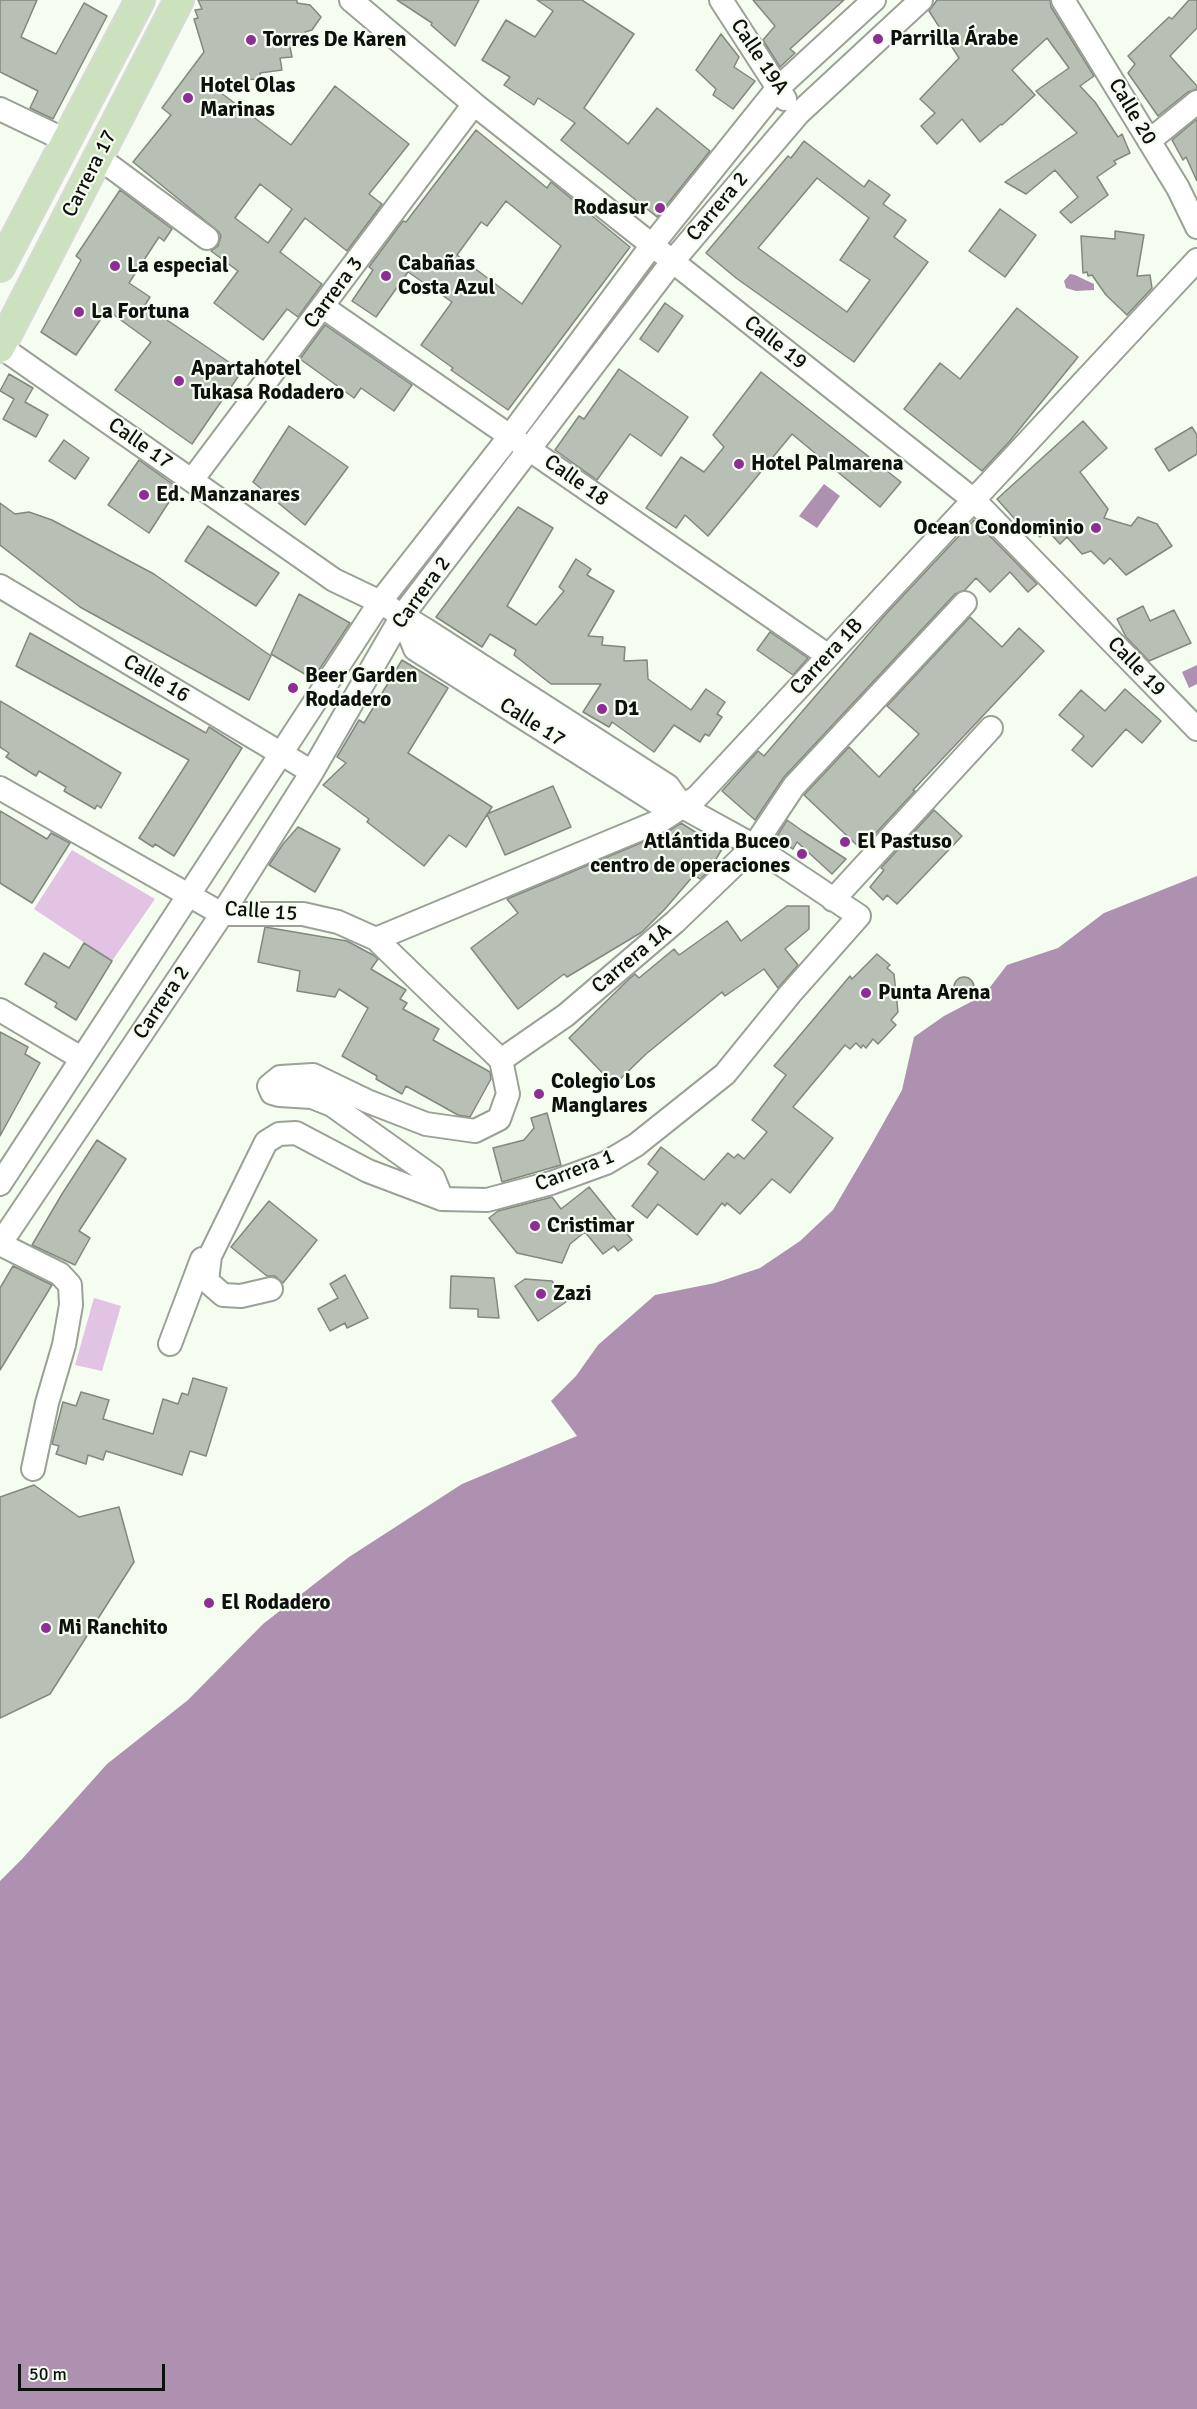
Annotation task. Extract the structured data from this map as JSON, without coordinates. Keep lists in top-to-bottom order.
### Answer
{
  "streets": {
    "main road": ["Carrera 17"],
    "street": [
      "Calle 19A",
      "Calle 20",
      "Carrera 2",
      "Carrera 3",
      "Calle 19",
      "Calle 17",
      "Calle 18",
      "Carrera 1B",
      "Calle 16",
      "Calle 15",
      "Carrera 1A",
      "Carrera 1"
    ]
  },
  "crossings": [
    ["Calle 19A", "Carrera 2"],
    ["Carrera 17", "Calle 17"],
    ["Carrera 2", "Calle 19"],
    ["Carrera 2", "Calle 17"],
    ["Carrera 2", "Calle 18"],
    ["Carrera 2", "Calle 16"],
    ["Carrera 2", "Calle 15"],
    ["Carrera 3", "Calle 19"],
    ["Carrera 3", "Calle 17"],
    ["Carrera 3", "Calle 18"],
    ["Calle 19", "Carrera 1B"],
    ["Calle 17", "Carrera 1B"],
    ["Calle 17", "Carrera 1A"],
    ["Calle 17", "Carrera 1"],
    ["Calle 18", "Carrera 1B"],
    ["Carrera 1B", "Calle 15"],
    ["Calle 15", "Carrera 1A"]
  ],
  "places": [
    "Parrilla Árabe",
    "Torres De Karen",
    "Hotel Olas Marinas",
    "Rodasur",
    "La especial",
    "Cabañas Costa Azul",
    "La Fortuna",
    "Apartahotel Tukasa Rodadero",
    "Hotel Palmarena",
    "Ed. Manzanares",
    "Ocean Condominio",
    "Beer Garden Rodadero",
    "D1",
    "El Pastuso",
    "Atlántida Buceo centro de operaciones",
    "Punta Arena",
    "Colegio Los Manglares",
    "Cristimar",
    "Zazi",
    "El Rodadero",
    "Mi Ranchito"
  ],
  "scale_bar": "50 m"
}
